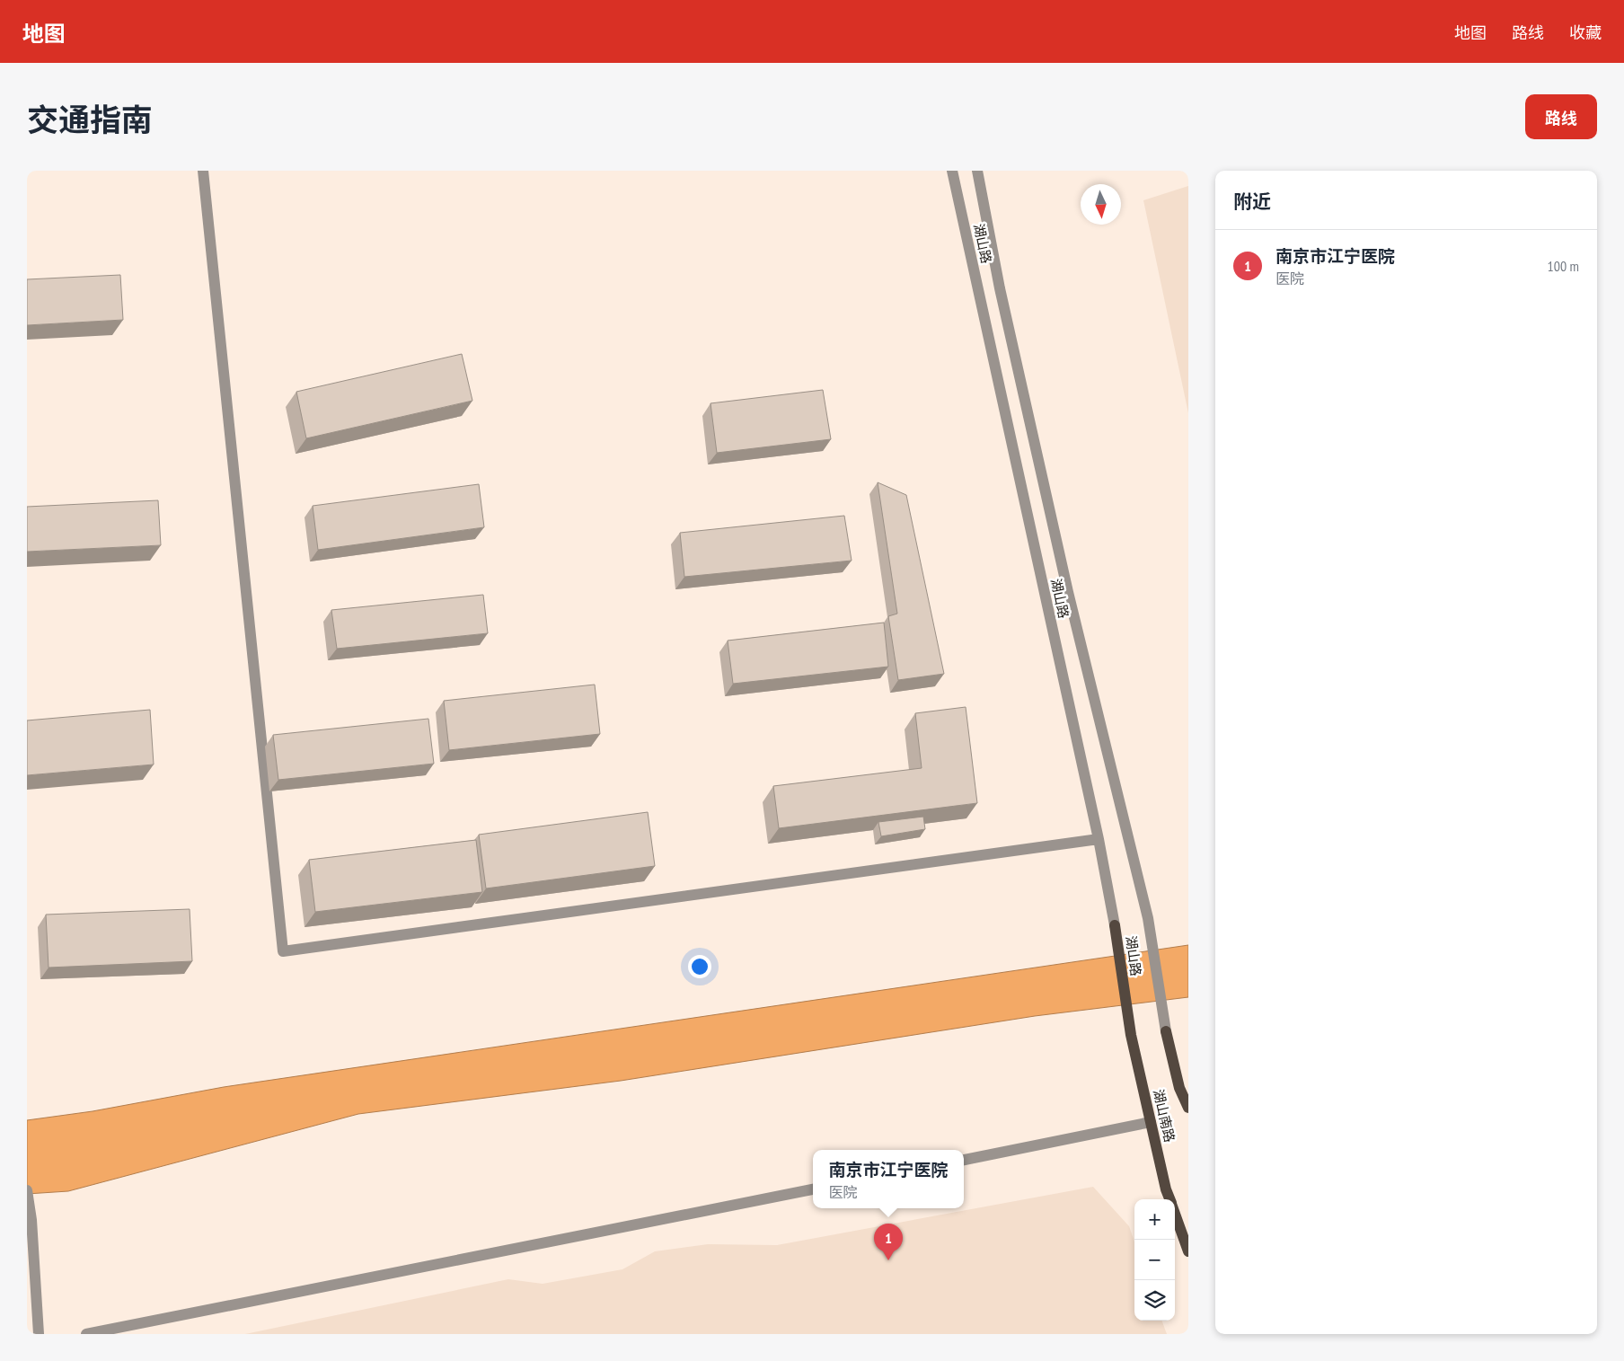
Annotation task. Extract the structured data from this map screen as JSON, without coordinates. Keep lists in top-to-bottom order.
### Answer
{
  "streets": {
    "main road": ["湖山路", "湖山南路"]
  },
  "crossings": [
    ["湖山路", "湖山南路"]
  ],
  "north": "bottom",
  "page": {
    "header": "地图",
    "nav": ["地图", "路线", "收藏"],
    "title": "交通指南",
    "buttons": "路线",
    "heading": "附近",
    "list": [
      {
        "mark": "1",
        "name": "南京市江宁医院",
        "note": "医院",
        "value": "100 m"
      }
    ],
    "popup": ["南京市江宁医院", "医院"],
    "map_buttons": ["+", "−"],
    "pins": "1"
  }
}
